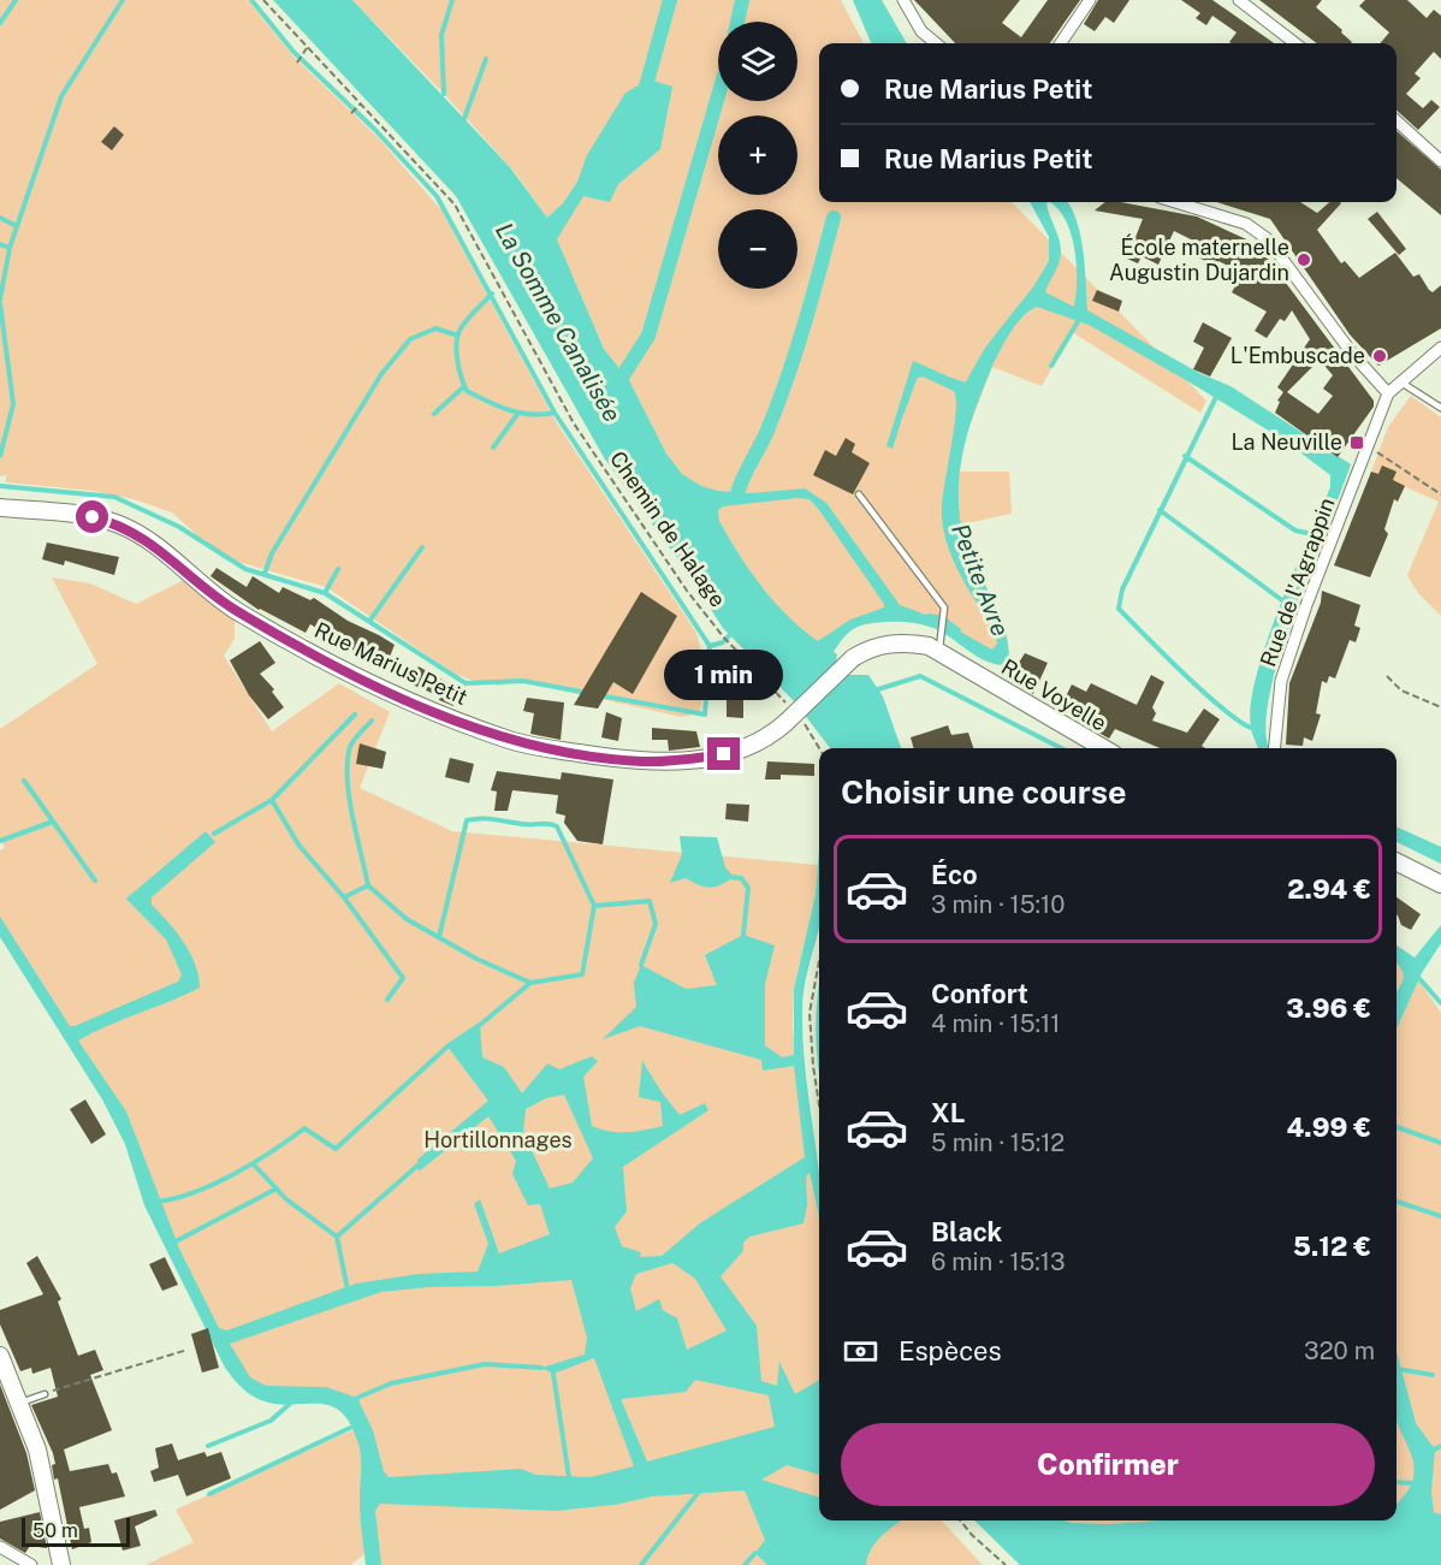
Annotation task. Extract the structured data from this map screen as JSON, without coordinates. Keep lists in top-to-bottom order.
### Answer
{
  "streets": {
    "street": ["Rue de l'Agrappin", "Rue Marius Petit", "Rue Voyelle"],
    "path": ["Chemin de Halage"]
  },
  "crossings": [
    ["Rue Marius Petit", "Rue Voyelle"]
  ],
  "water": ["La Somme Canalisée", "Petite Avre"],
  "parks": ["Hortillonnages"],
  "places": {
    "other": ["École maternelle Augustin Dujardin", "L'Embuscade"],
    "transit": ["La Neuville"]
  },
  "scale_bar": "50 m",
  "page": {
    "map_buttons": ["+", "−"],
    "banner": ["Rue Marius Petit", "Rue Marius Petit"],
    "bubble": "1 min",
    "heading": "Choisir une course",
    "list": [
      {
        "name": "Éco",
        "note": "3 min · 15:10",
        "value": "2.94 €"
      },
      {
        "name": "Confort",
        "note": "4 min · 15:11",
        "value": "3.96 €"
      },
      {
        "name": "XL",
        "note": "5 min · 15:12",
        "value": "4.99 €"
      },
      {
        "name": "Black",
        "note": "6 min · 15:13",
        "value": "5.12 €"
      }
    ],
    "pay": ["Espèces", "320 m"],
    "buttons": "Confirmer",
    "scale": "50 m"
  }
}
